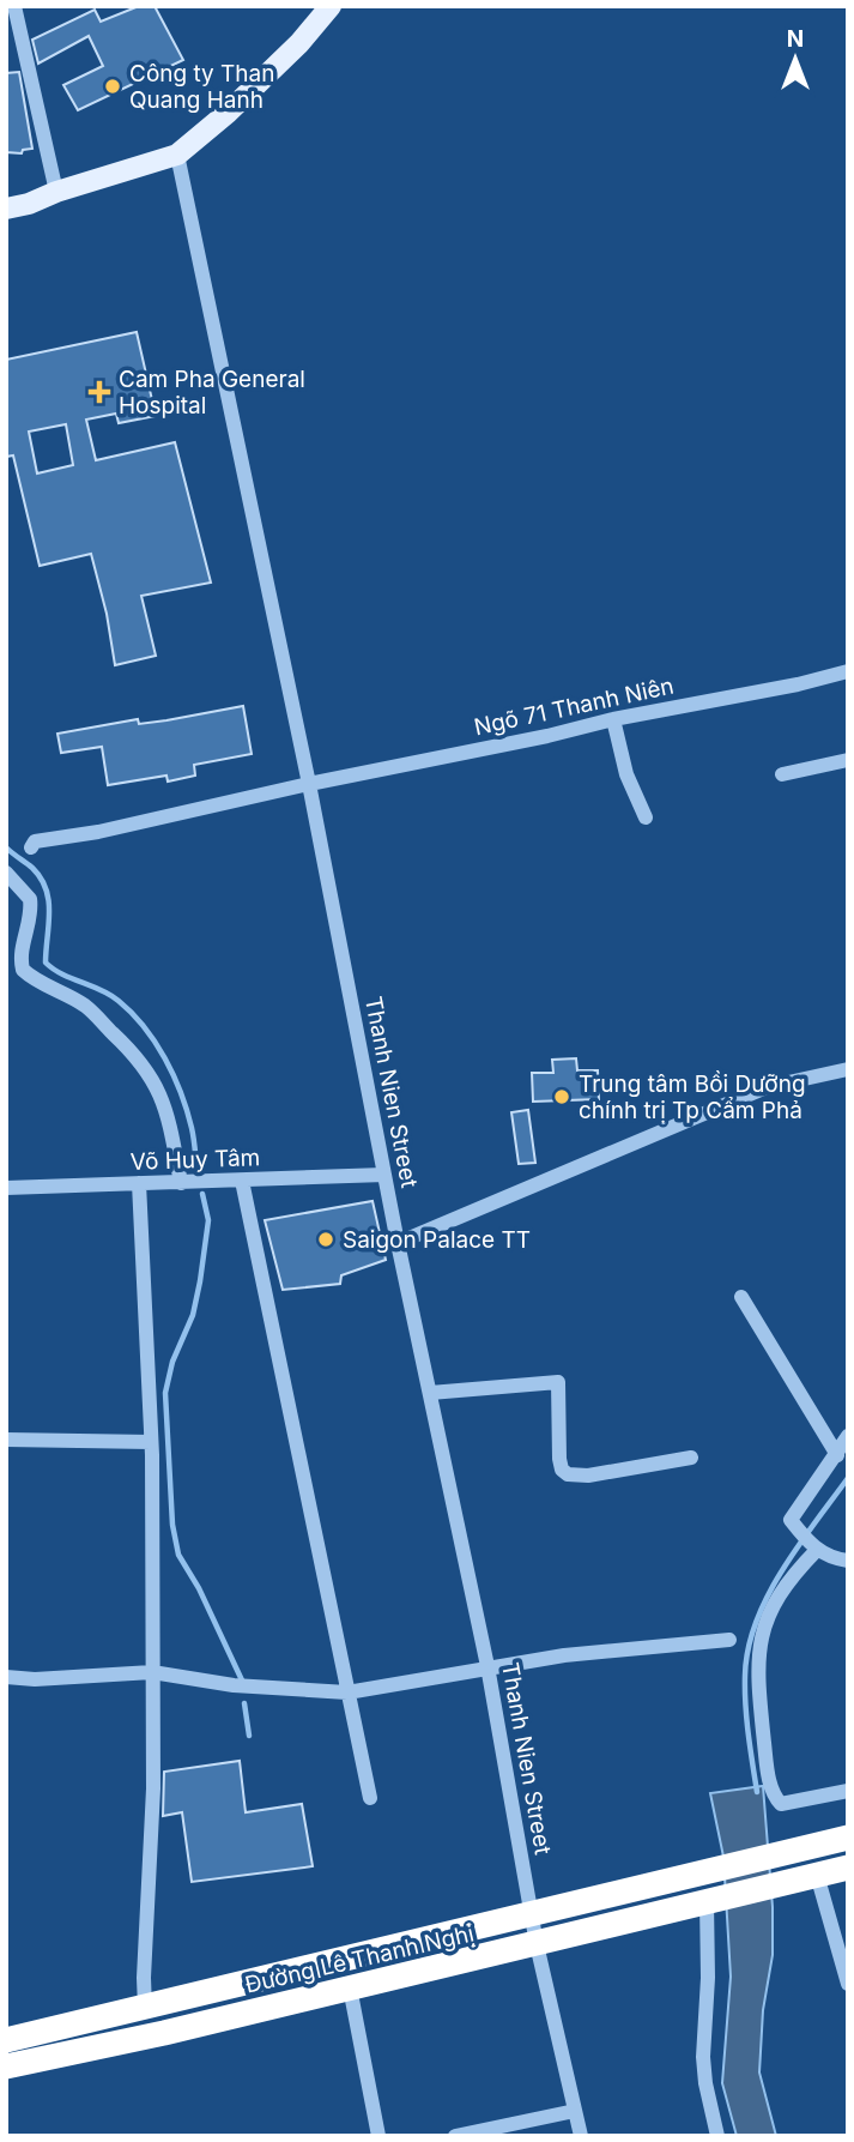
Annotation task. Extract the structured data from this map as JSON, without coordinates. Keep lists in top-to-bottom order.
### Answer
{
  "streets": {
    "highway": ["Đường Lê Thanh Nghị"],
    "street": ["Ngõ 71 Thanh Niên", "Thanh Nien Street", "Võ Huy Tâm"]
  },
  "crossings": [
    ["Ngõ 71 Thanh Niên", "Thanh Nien Street"],
    ["Thanh Nien Street", "Võ Huy Tâm"],
    ["Thanh Nien Street", "Đường Lê Thanh Nghị"]
  ],
  "places": {
    "other": ["Công ty Than Quang Hanh", "Trung tâm Bồi Dưỡng chính trị Tp Cẩm Phả", "Saigon Palace TT"],
    "health": ["Cam Pha General Hospital"]
  },
  "north": "top"
}
